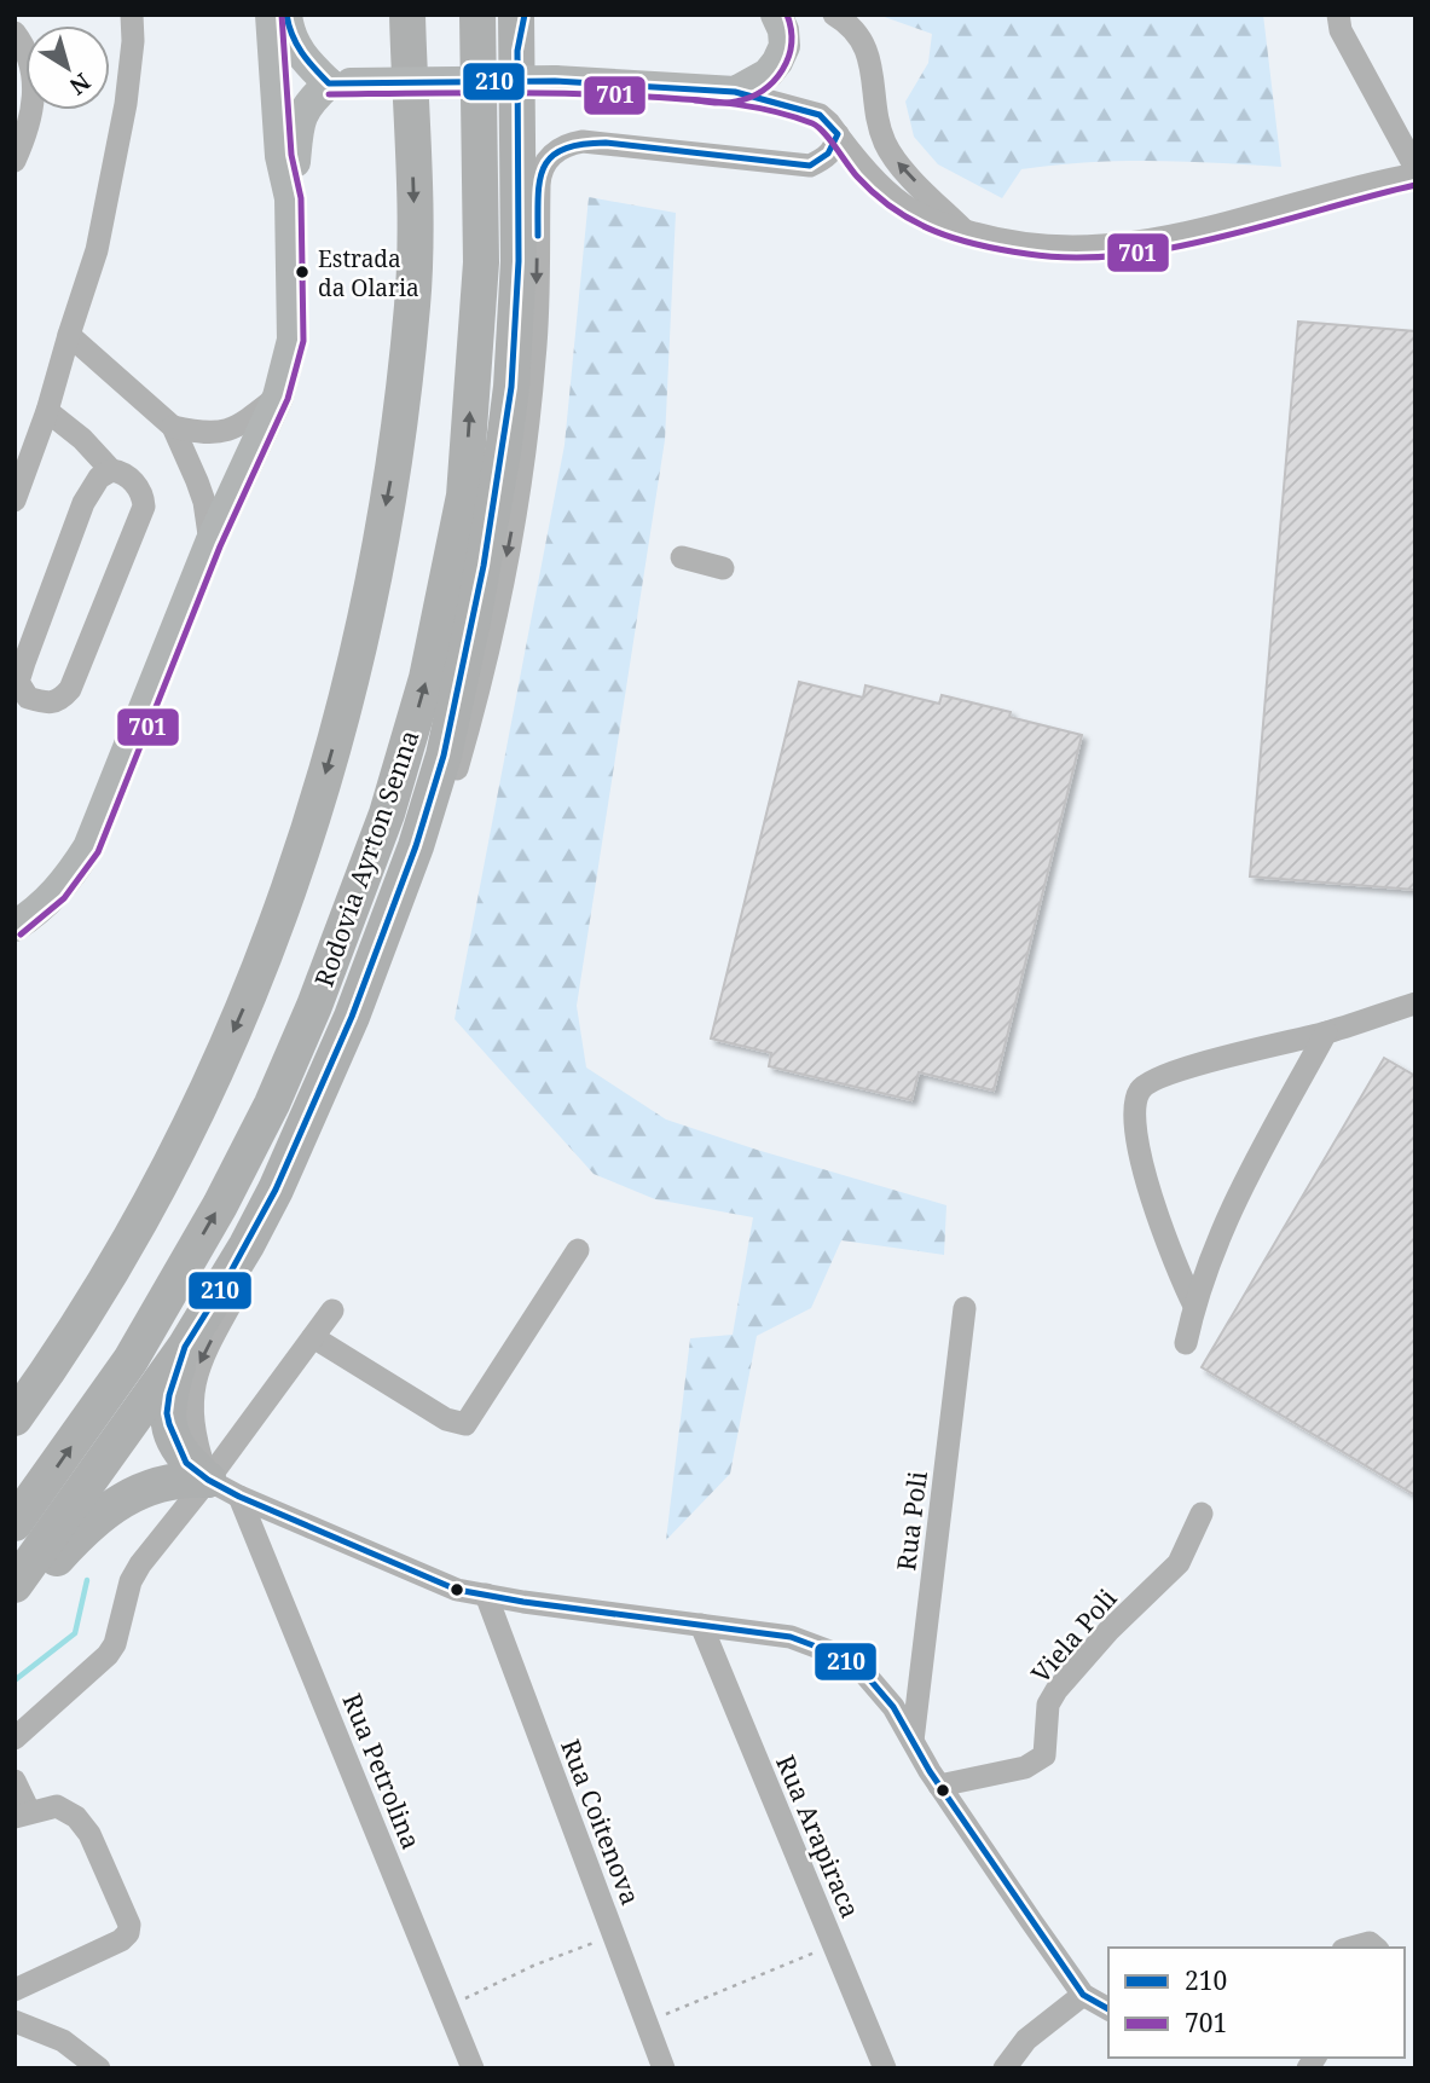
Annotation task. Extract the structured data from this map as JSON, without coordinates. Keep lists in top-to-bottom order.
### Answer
{
  "streets": {
    "highway": ["Rodovia Ayrton Senna"],
    "street": [
      "Rua Poli",
      "Viela Poli",
      "Rua Petrolina",
      "Rua Coitenova",
      "Rua Arapiraca"
    ]
  },
  "one_way": ["Rua Petrolina"],
  "places": ["Estrada da Olaria"],
  "lines": ["transit line 210", "transit line 701"],
  "legend": ["210", "701"],
  "north": "bottom right"
}
